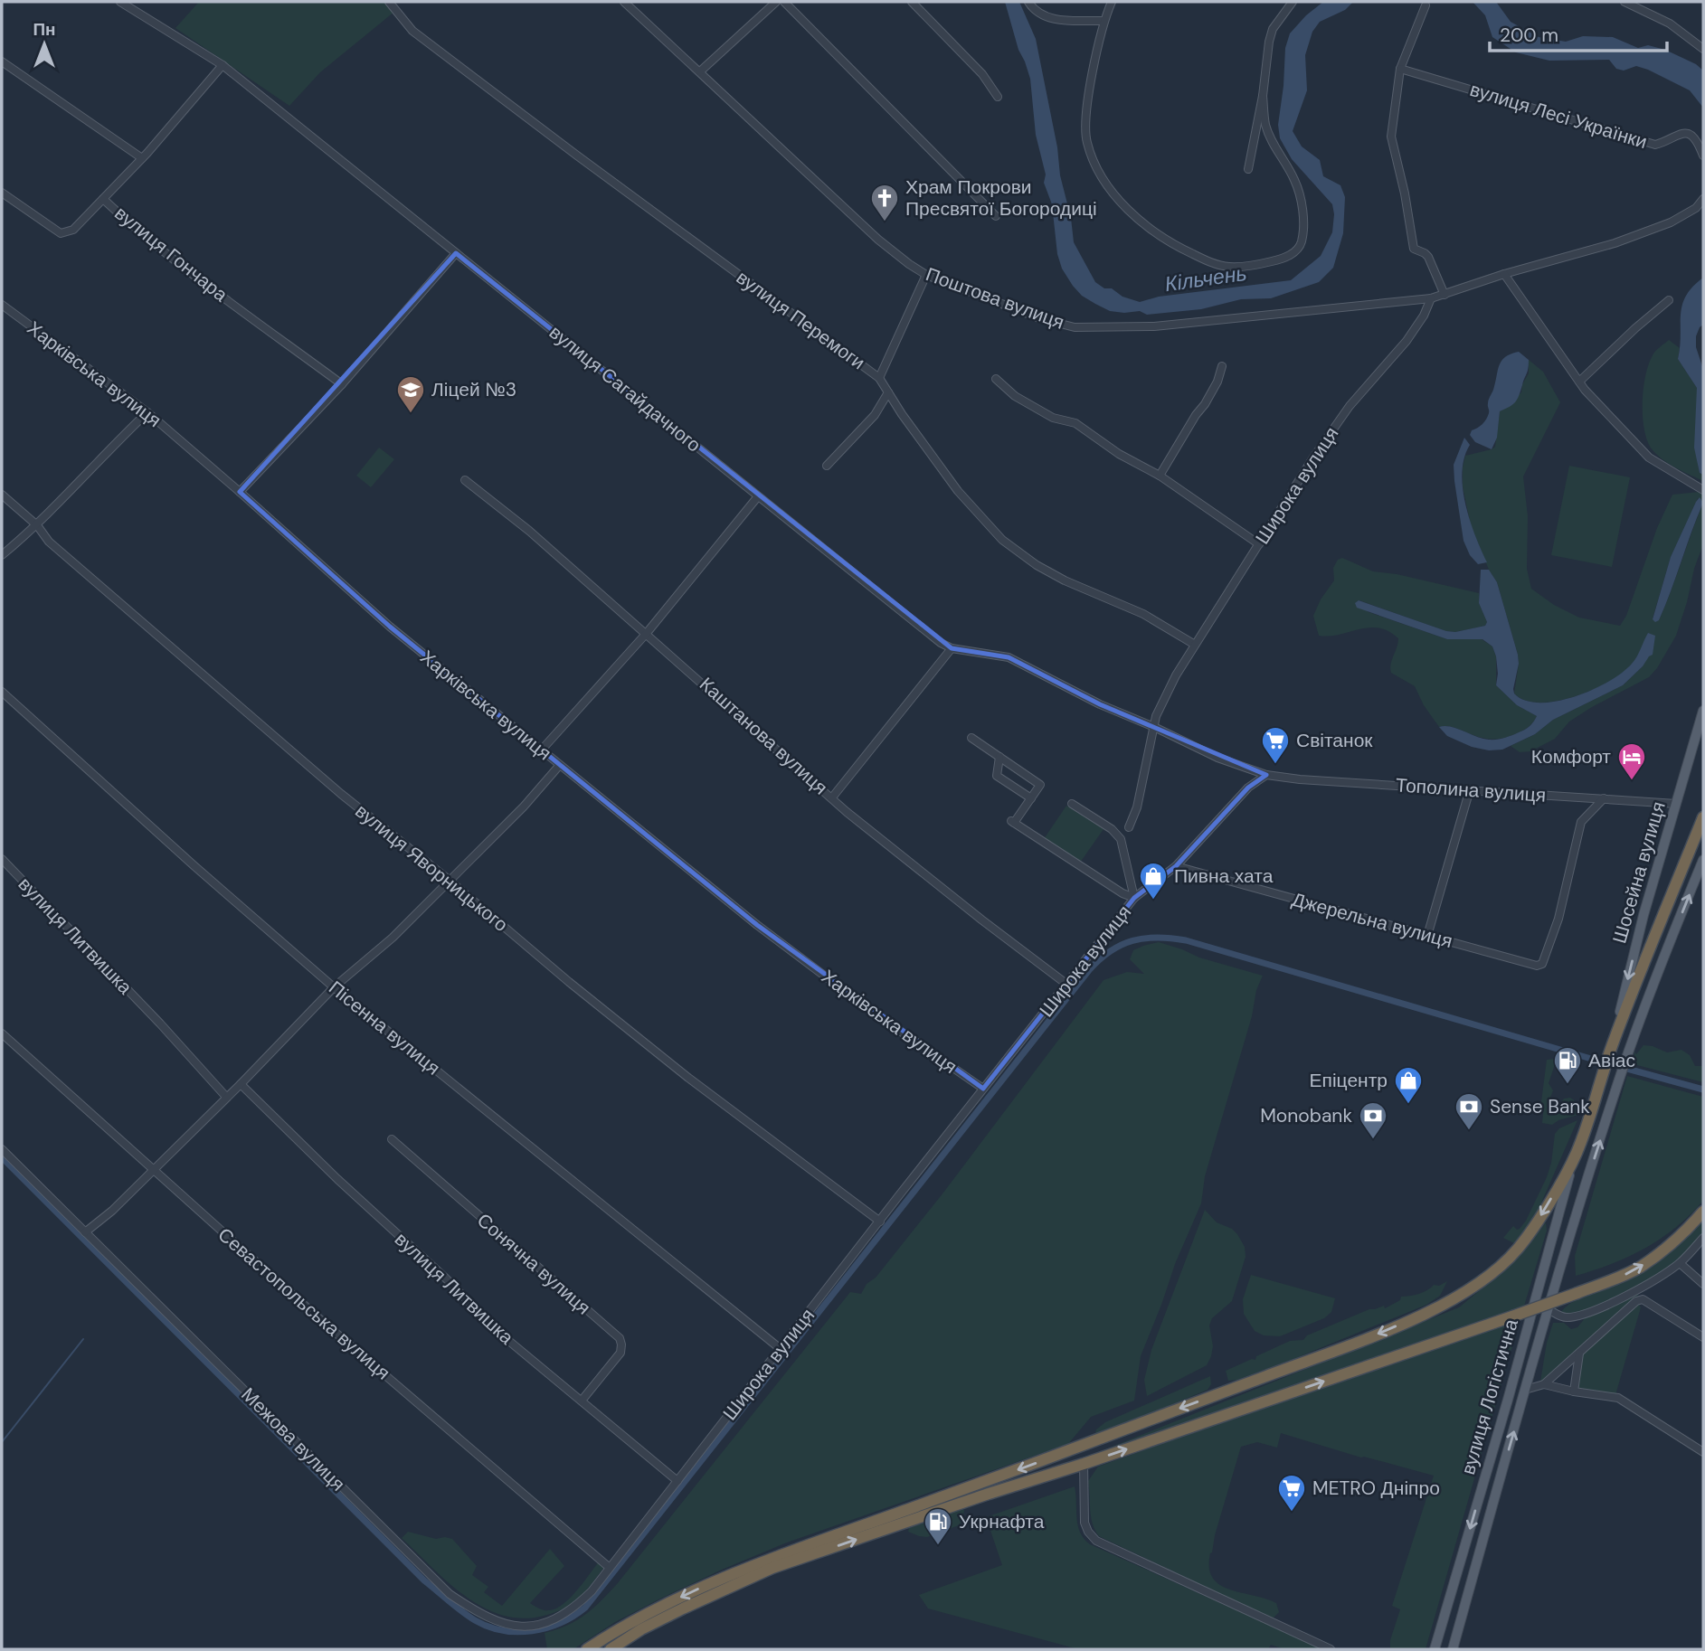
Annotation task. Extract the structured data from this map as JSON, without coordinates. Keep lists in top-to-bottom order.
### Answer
{
  "streets": {
    "main road": ["Шосейна вулиця", "вулиця Логістична"],
    "street": [
      "вулиця Лесі Українки",
      "вулиця Гончара",
      "Поштова вулиця",
      "вулиця Перемоги",
      "Харківська вулиця",
      "вулиця Сагайдачного",
      "Широка вулиця",
      "Каштанова вулиця",
      "Тополина вулиця",
      "вулиця Яворницького",
      "Джерельна вулиця",
      "вулиця Литвишка",
      "Пісенна вулиця",
      "Сонячна вулиця",
      "Севастопольська вулиця",
      "Межова вулиця"
    ]
  },
  "crossings": [
    ["Поштова вулиця", "Широка вулиця"],
    ["вулиця Перемоги", "Широка вулиця"],
    ["Харківська вулиця", "Широка вулиця"],
    ["вулиця Сагайдачного", "Широка вулиця"],
    ["Широка вулиця", "Каштанова вулиця"],
    ["Широка вулиця", "Тополина вулиця"],
    ["Широка вулиця", "вулиця Яворницького"],
    ["Широка вулиця", "Джерельна вулиця"],
    ["Широка вулиця", "вулиця Литвишка"],
    ["Широка вулиця", "Пісенна вулиця"],
    ["Широка вулиця", "Севастопольська вулиця"],
    ["Широка вулиця", "Межова вулиця"],
    ["Тополина вулиця", "Шосейна вулиця"],
    ["Тополина вулиця", "Джерельна вулиця"],
    ["вулиця Литвишка", "Сонячна вулиця"],
    ["Севастопольська вулиця", "Межова вулиця"]
  ],
  "water": ["Кільчень"],
  "places": {
    "church": ["Храм Покрови Пресвятої Богородиці"],
    "school or university": ["Ліцей №3"],
    "supermarket": ["Світанок", "METRO Дніпро"],
    "hotel": ["Комфорт"],
    "shop": ["Пивна хата", "Епіцентр"],
    "fuel station": ["Авіас", "Укрнафта"],
    "bank": ["Sense Bank", "Monobank"]
  },
  "scale_bar": "200 m",
  "north": "top"
}
